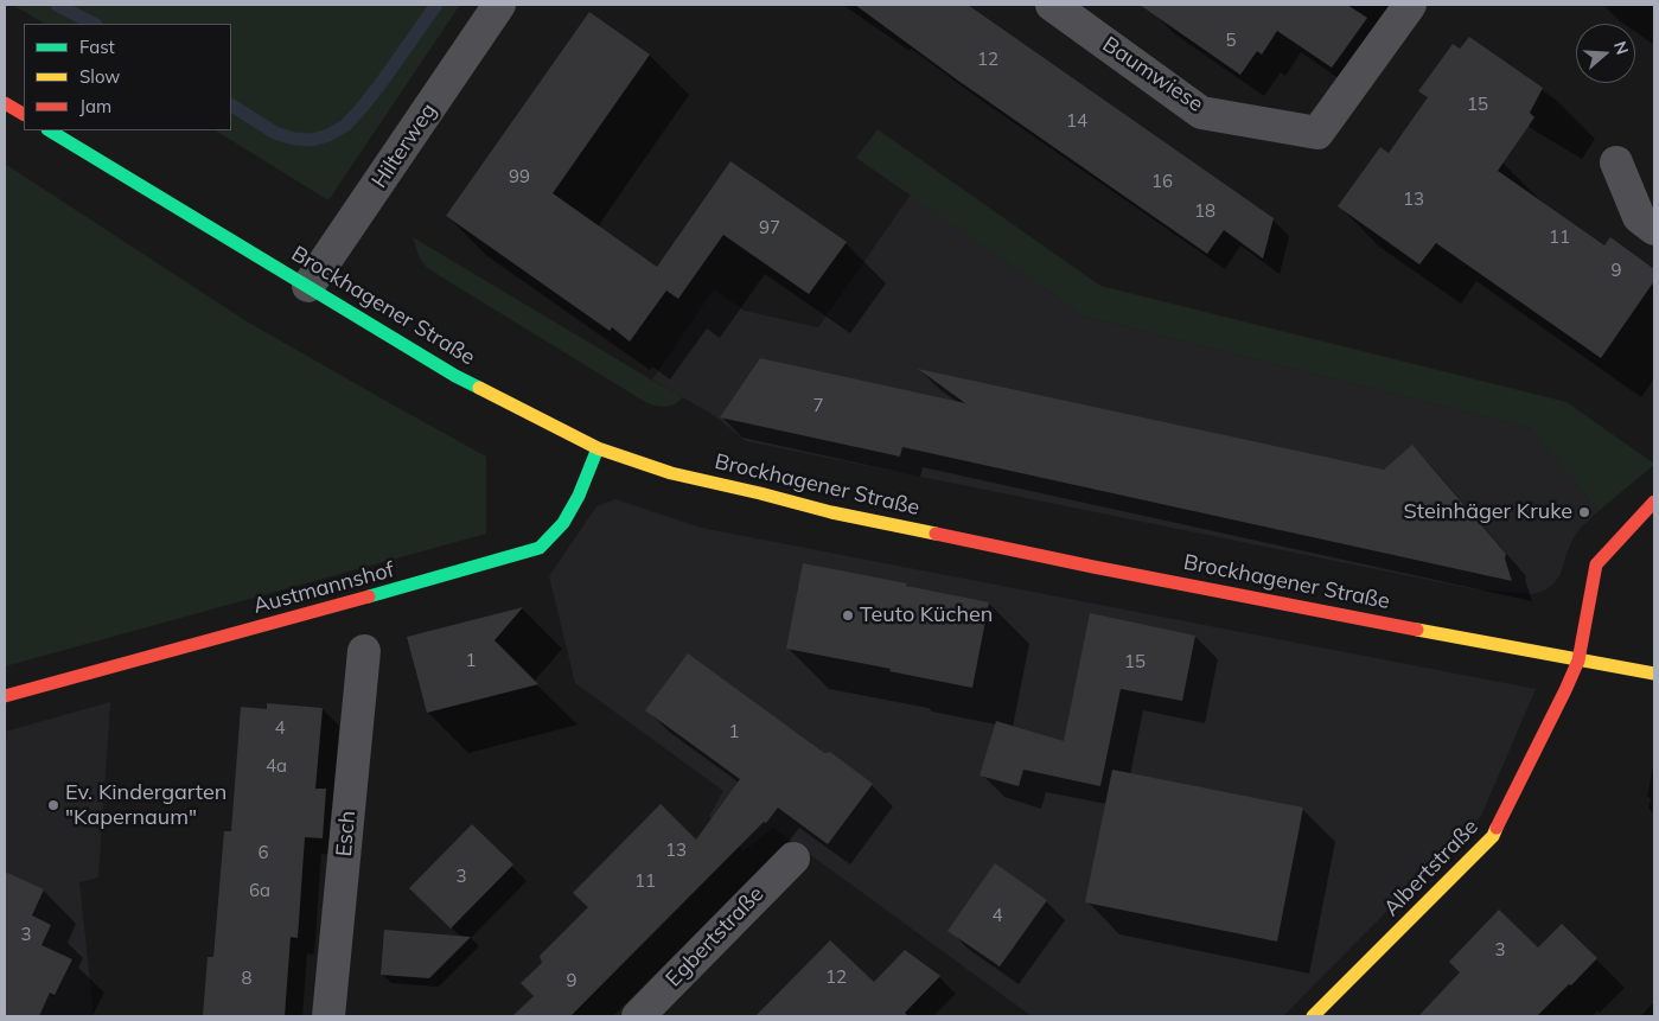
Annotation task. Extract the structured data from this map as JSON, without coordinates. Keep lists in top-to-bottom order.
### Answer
{
  "streets": {
    "main road": ["Brockhagener Straße", "Austmannshof", "Albertstraße"],
    "street": [
      "Baumwiese",
      "Hilterweg",
      "Esch",
      "Egbertstraße"
    ]
  },
  "crossings": [
    ["Hilterweg", "Brockhagener Straße"],
    ["Brockhagener Straße", "Austmannshof"],
    ["Brockhagener Straße", "Albertstraße"]
  ],
  "places": ["Steinhäger Kruke", "Teuto Küchen", "Ev. Kindergarten \"Kapernaum\""],
  "house_numbers": [
    "5",
    "12",
    "15",
    "14",
    "99",
    "16",
    "13",
    "18",
    "97",
    "11",
    "9",
    "7",
    "1",
    "15",
    "4",
    "1",
    "4a",
    "13",
    "6",
    "3",
    "11",
    "6a",
    "4",
    "3",
    "3",
    "12",
    "8",
    "9"
  ],
  "legend": ["Fast", "Slow", "Jam"],
  "north": "right"
}
